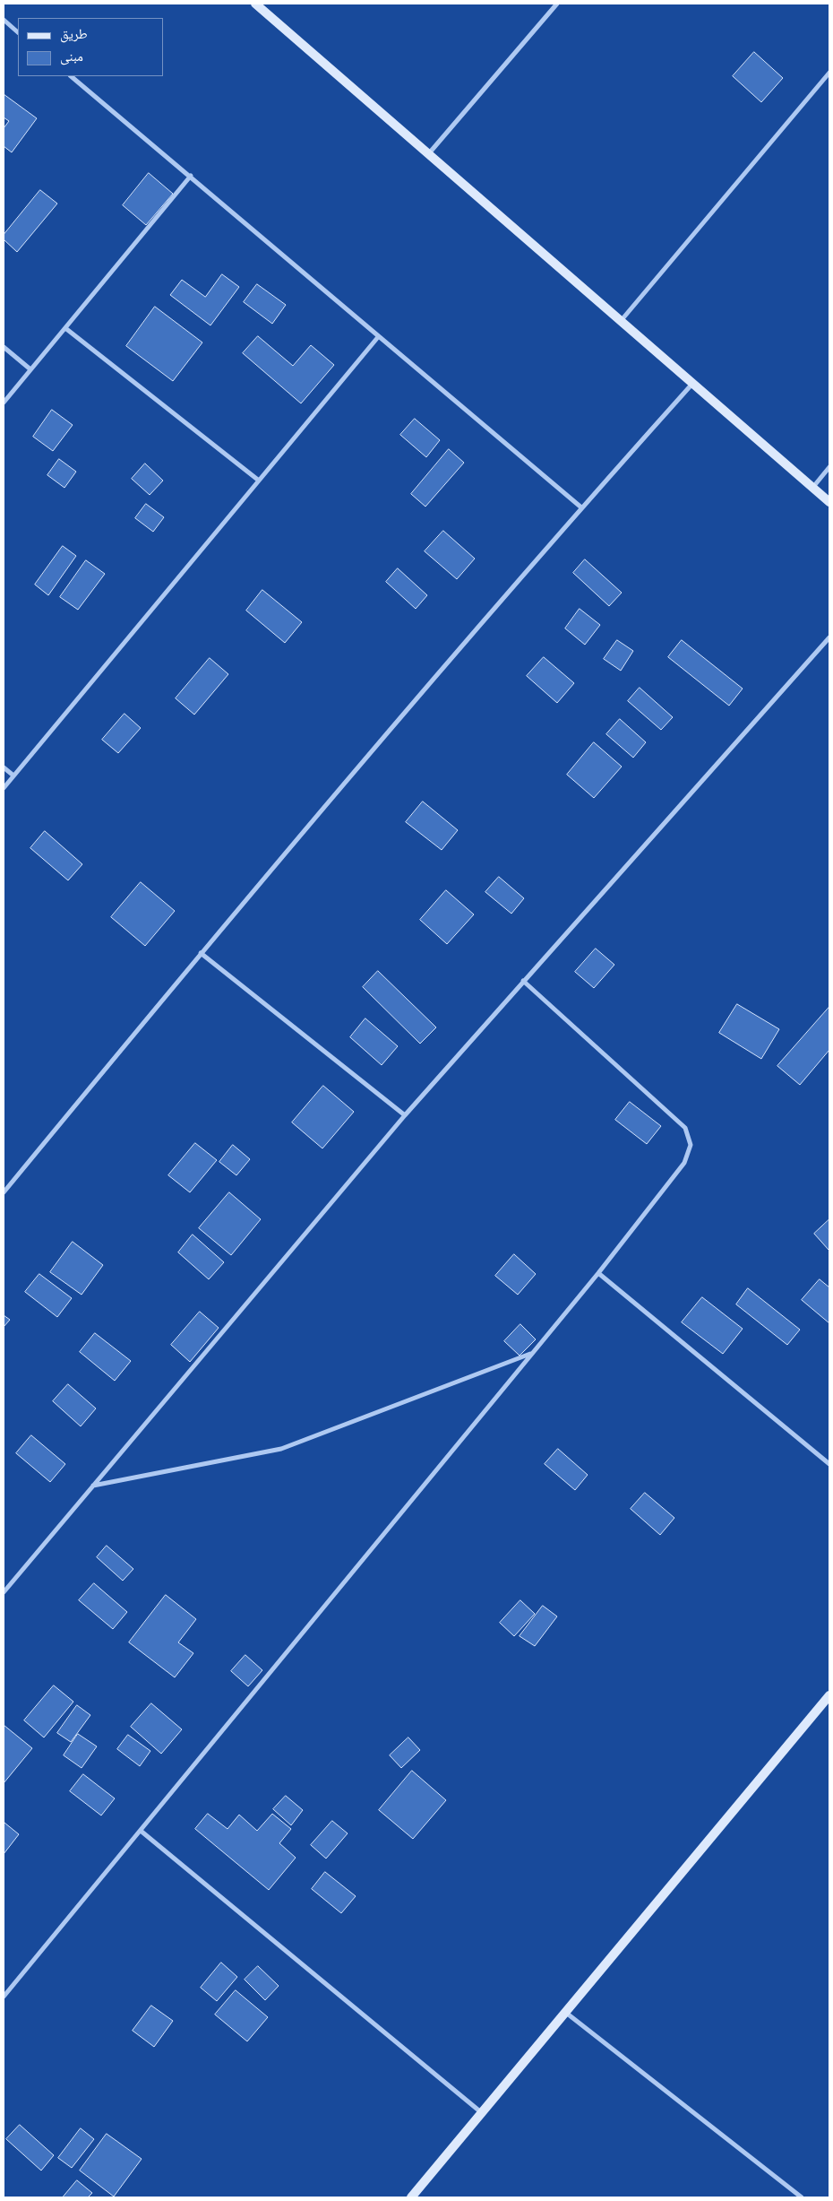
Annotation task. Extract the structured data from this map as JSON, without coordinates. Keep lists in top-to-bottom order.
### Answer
{
  "legend": ["طريق", "مبنى"]
}
